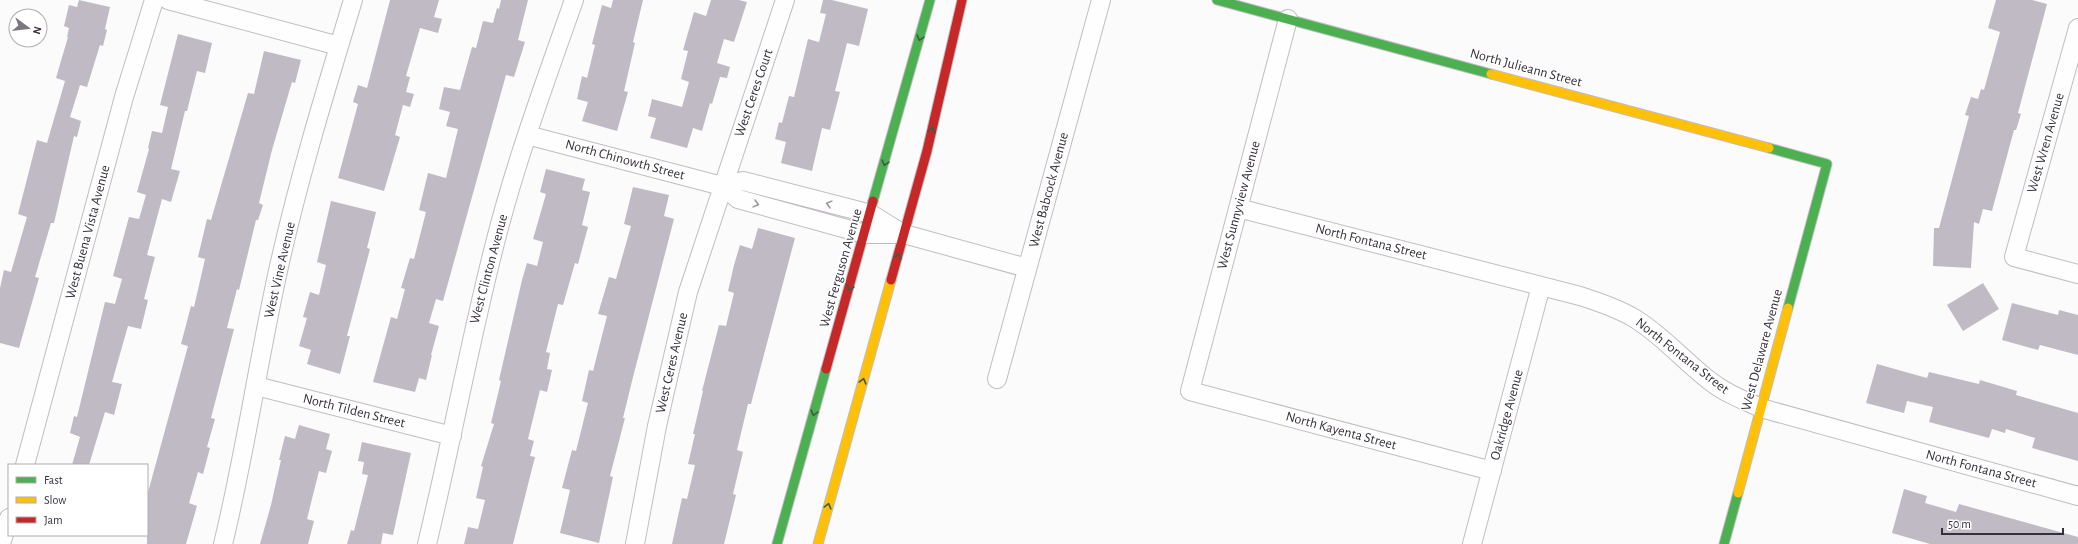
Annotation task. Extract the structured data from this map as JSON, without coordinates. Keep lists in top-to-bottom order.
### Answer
{
  "streets": {
    "street": [
      "North Julieann Street",
      "West Ceres Court",
      "West Wren Avenue",
      "North Chinowth Street",
      "West Babcock Avenue",
      "West Sunnyview Avenue",
      "West Buena Vista Avenue",
      "North Fontana Street",
      "West Ferguson Avenue",
      "West Clinton Avenue",
      "West Vine Avenue",
      "West Delaware Avenue",
      "West Ceres Avenue",
      "North Tilden Street",
      "Oakridge Avenue",
      "North Kayenta Street"
    ]
  },
  "crossings": [
    ["North Julieann Street", "West Sunnyview Avenue"],
    ["North Julieann Street", "West Delaware Avenue"],
    ["West Ceres Court", "North Chinowth Street"],
    ["West Ceres Court", "West Ceres Avenue"],
    ["North Chinowth Street", "West Babcock Avenue"],
    ["North Chinowth Street", "West Ferguson Avenue"],
    ["North Chinowth Street", "West Clinton Avenue"],
    ["North Chinowth Street", "West Ceres Avenue"],
    ["West Sunnyview Avenue", "North Fontana Street"],
    ["West Sunnyview Avenue", "North Kayenta Street"],
    ["North Fontana Street", "West Delaware Avenue"],
    ["North Fontana Street", "Oakridge Avenue"],
    ["West Clinton Avenue", "North Tilden Street"],
    ["West Vine Avenue", "North Tilden Street"],
    ["Oakridge Avenue", "North Kayenta Street"]
  ],
  "legend": ["Fast", "Slow", "Jam"],
  "scale_bar": "50 m",
  "north": "right"
}
